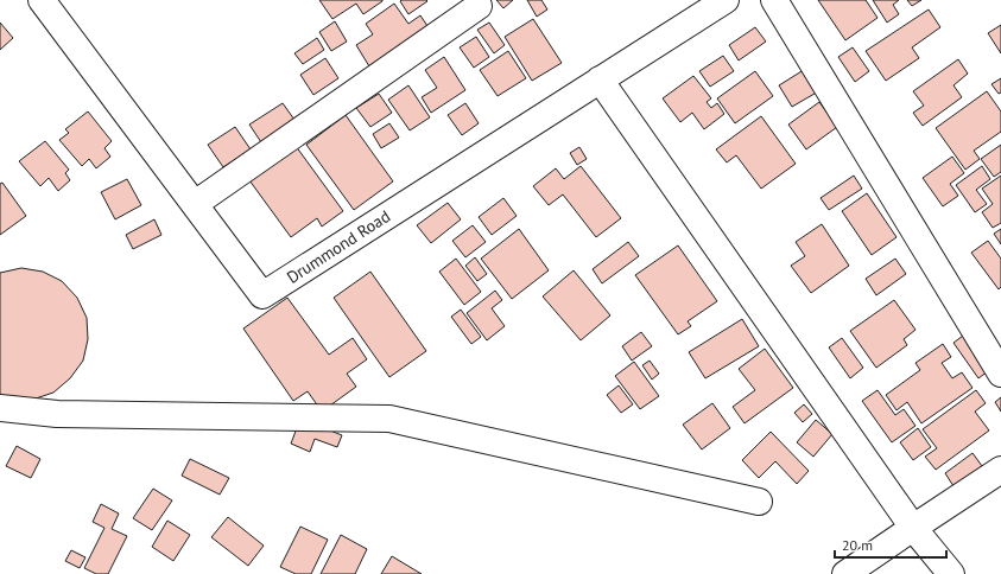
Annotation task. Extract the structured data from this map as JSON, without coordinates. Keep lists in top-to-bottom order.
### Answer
{
  "streets": {
    "street": ["Drummond Road"]
  },
  "scale_bar": "20 m"
}
